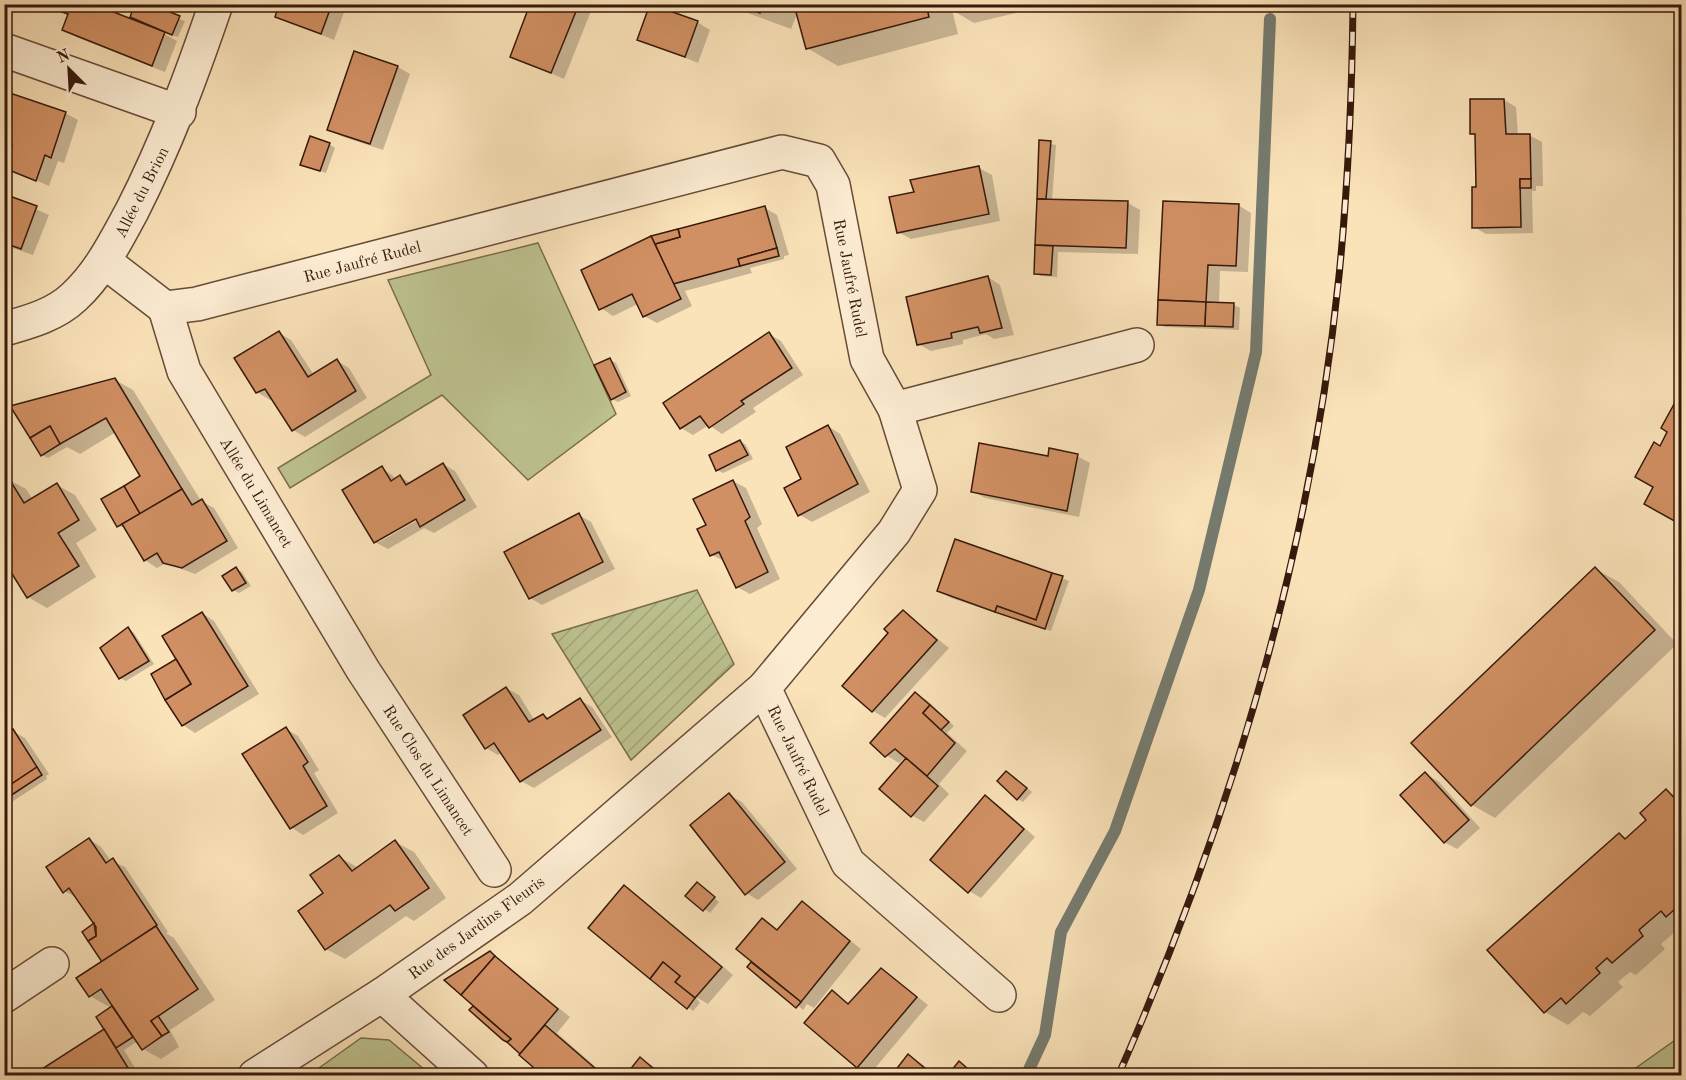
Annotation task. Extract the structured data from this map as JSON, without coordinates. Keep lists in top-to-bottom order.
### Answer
{
  "streets": {
    "street": [
      "Allée du Brion",
      "Rue Jaufré Rudel",
      "Allée du Limancet",
      "Rue Clos du Limancet",
      "Rue des Jardins Fleuris"
    ]
  },
  "crossings": [
    ["Rue Jaufré Rudel", "Allée du Limancet"],
    ["Rue Jaufré Rudel", "Rue des Jardins Fleuris"],
    ["Allée du Limancet", "Rue Clos du Limancet"]
  ],
  "north": "top left"
}
